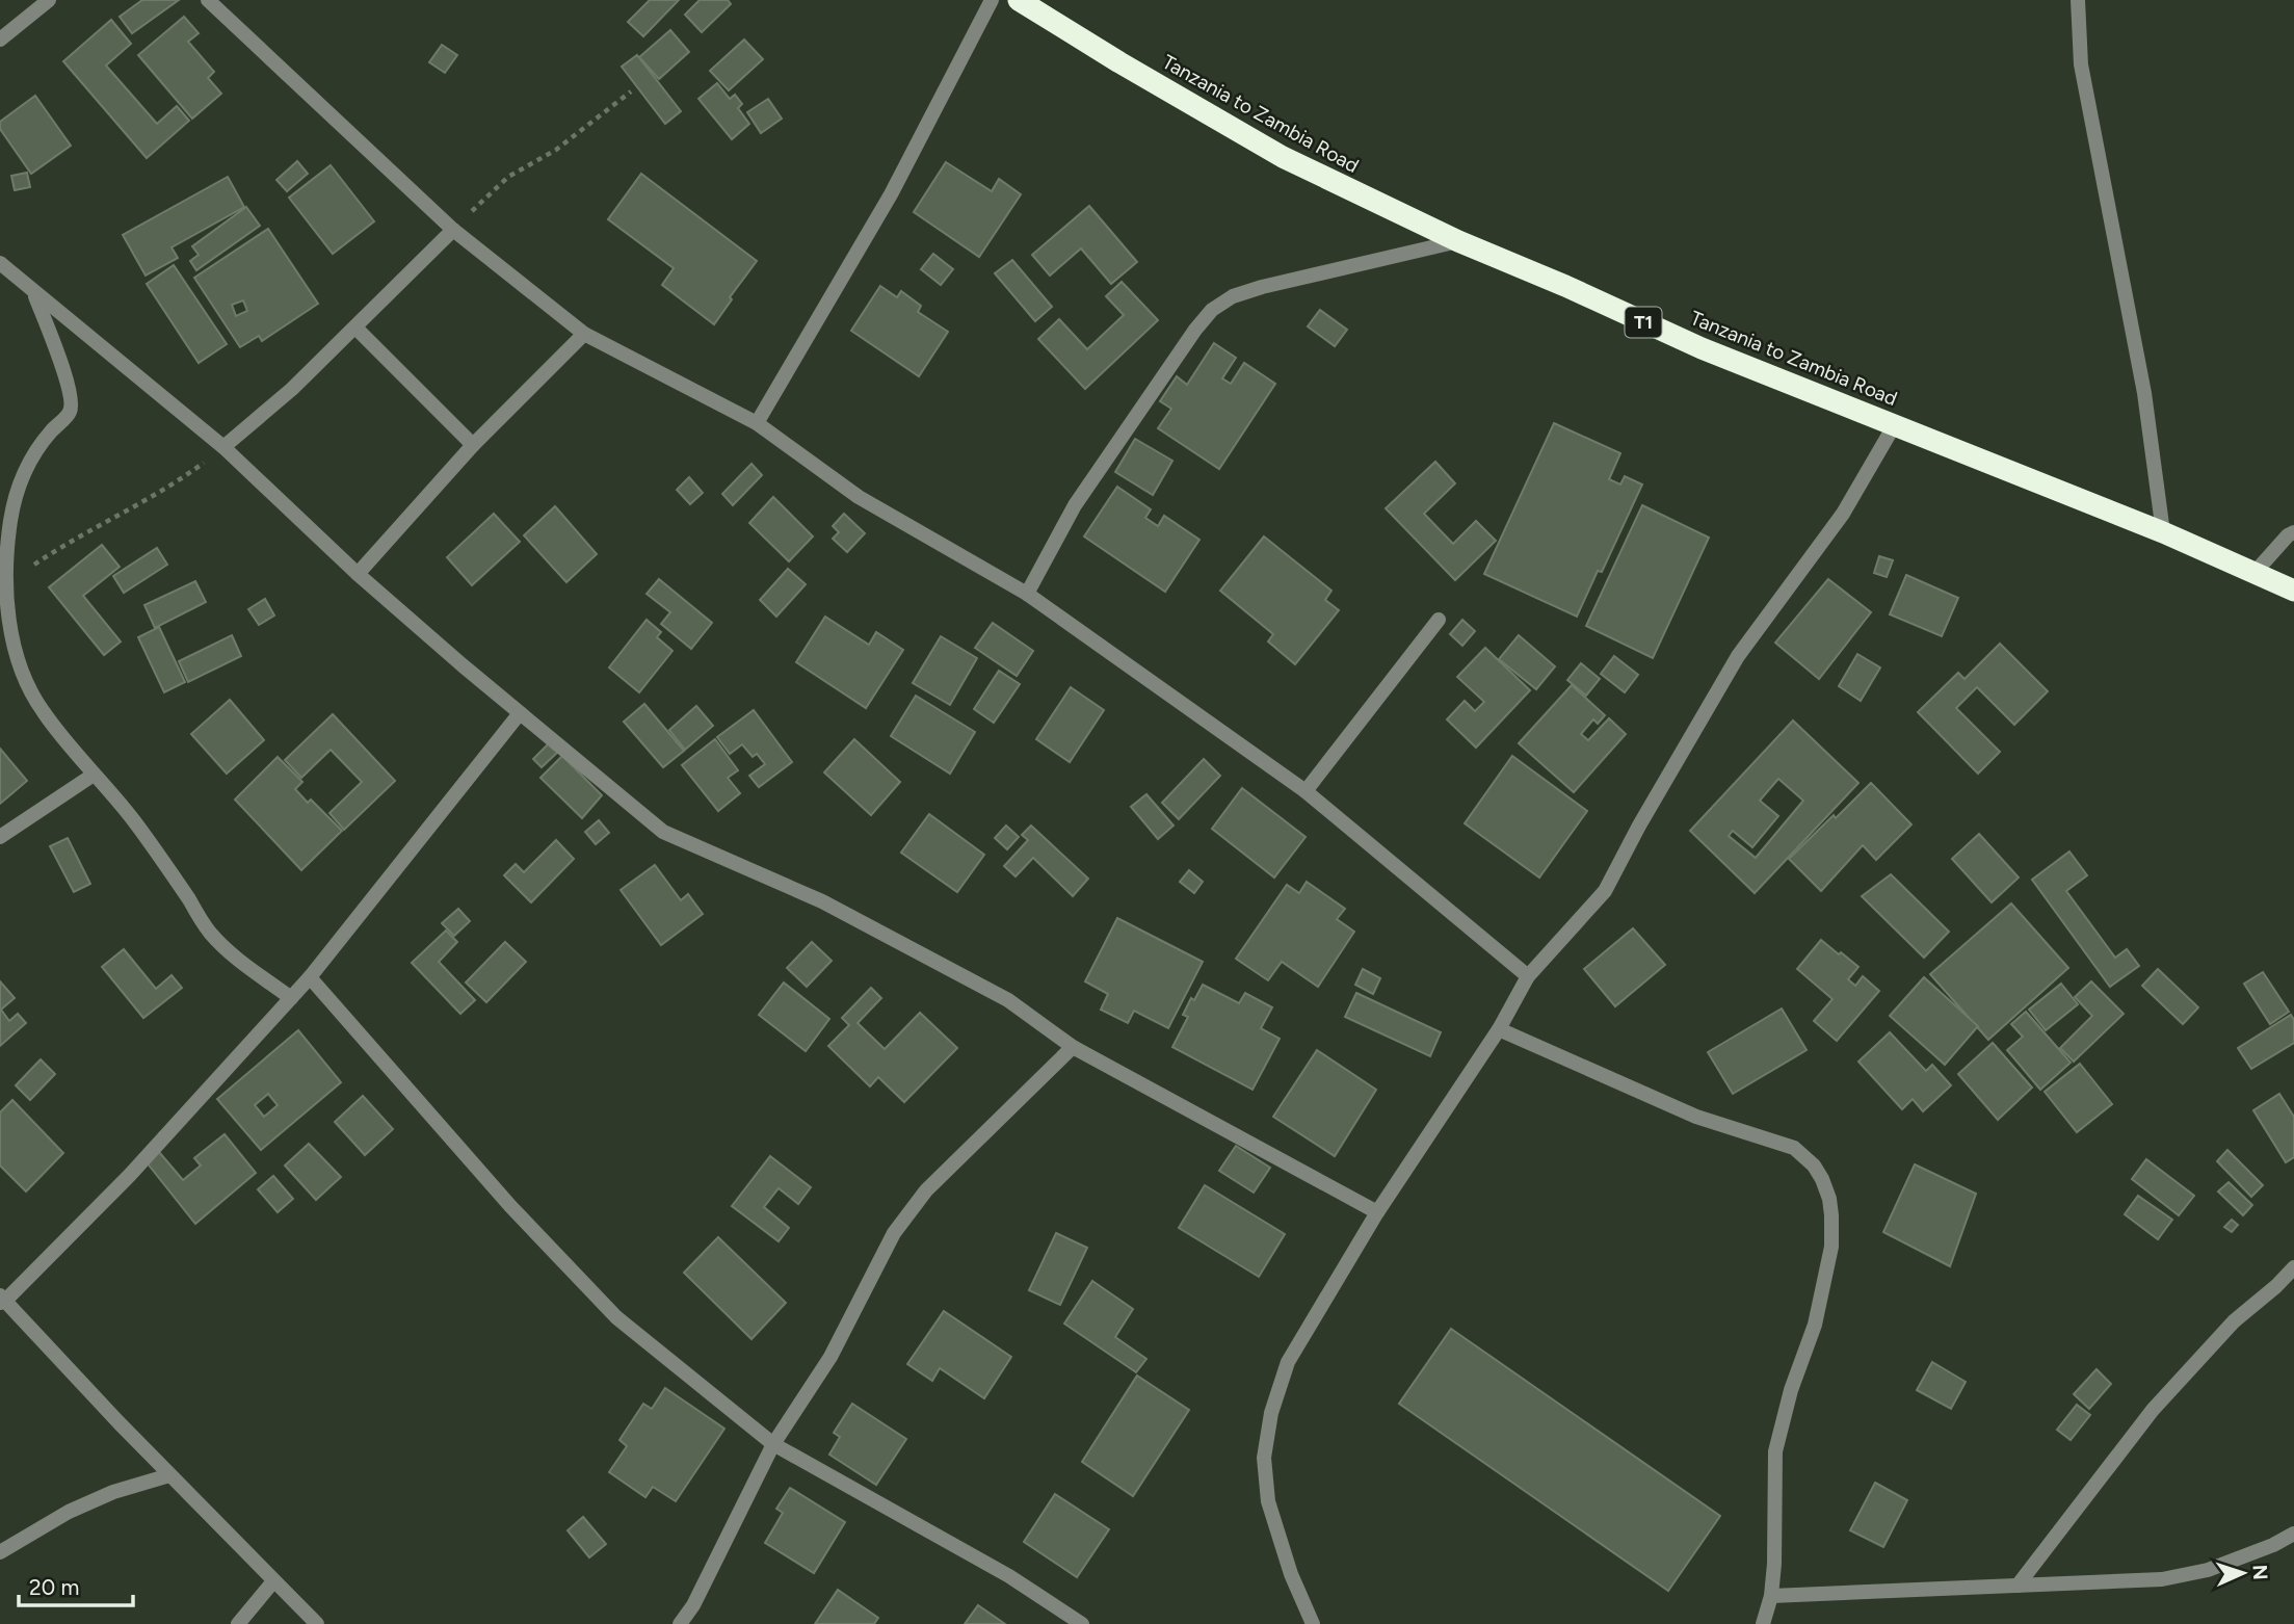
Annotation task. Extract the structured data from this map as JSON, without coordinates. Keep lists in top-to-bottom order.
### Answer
{
  "streets": {
    "highway": ["Tanzania to Zambia Road", "T1"]
  },
  "scale_bar": "20 m",
  "north": "right"
}
